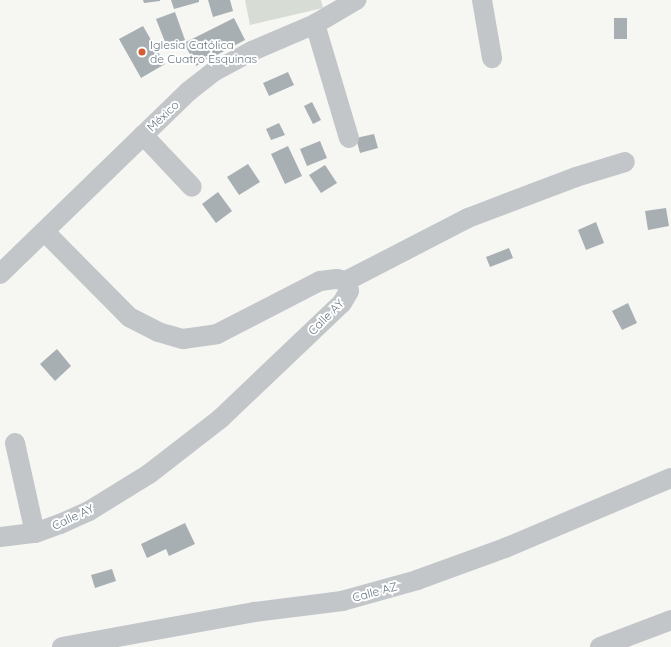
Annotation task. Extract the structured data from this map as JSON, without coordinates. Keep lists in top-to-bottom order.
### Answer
{
  "streets": {
    "street": ["México", "Calle AY", "Calle AZ"]
  },
  "crossings": [
    ["México", "Calle AY"]
  ],
  "places": ["Iglesia Católica de Cuatro Esquinas"]
}
